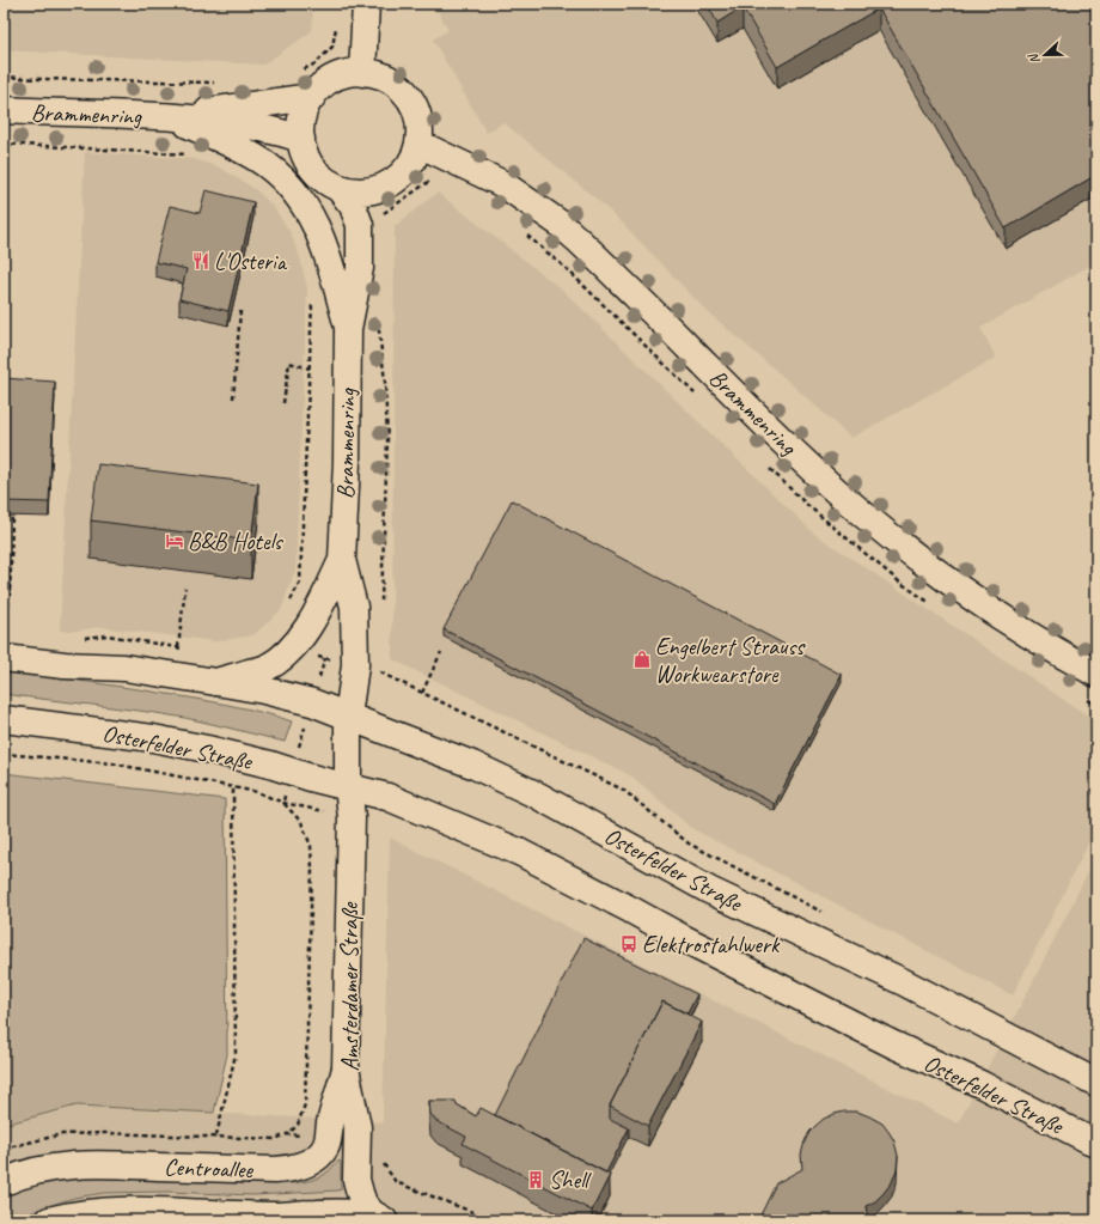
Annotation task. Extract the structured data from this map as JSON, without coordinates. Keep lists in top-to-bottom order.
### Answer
{
  "streets": {
    "street": [
      "Brammenring",
      "Osterfelder Straße",
      "Amsterdamer Straße",
      "Centroallee"
    ]
  },
  "crossings": [
    ["Brammenring", "Osterfelder Straße"],
    ["Osterfelder Straße", "Amsterdamer Straße"],
    ["Amsterdamer Straße", "Centroallee"]
  ],
  "places": {
    "restaurant": ["L'Osteria"],
    "hotel": ["B&B Hotels"],
    "shop": ["Engelbert Strauss Workwearstore"],
    "bus stop": ["Elektrostahlwerk"],
    "building": ["Shell"]
  },
  "north": "left"
}
